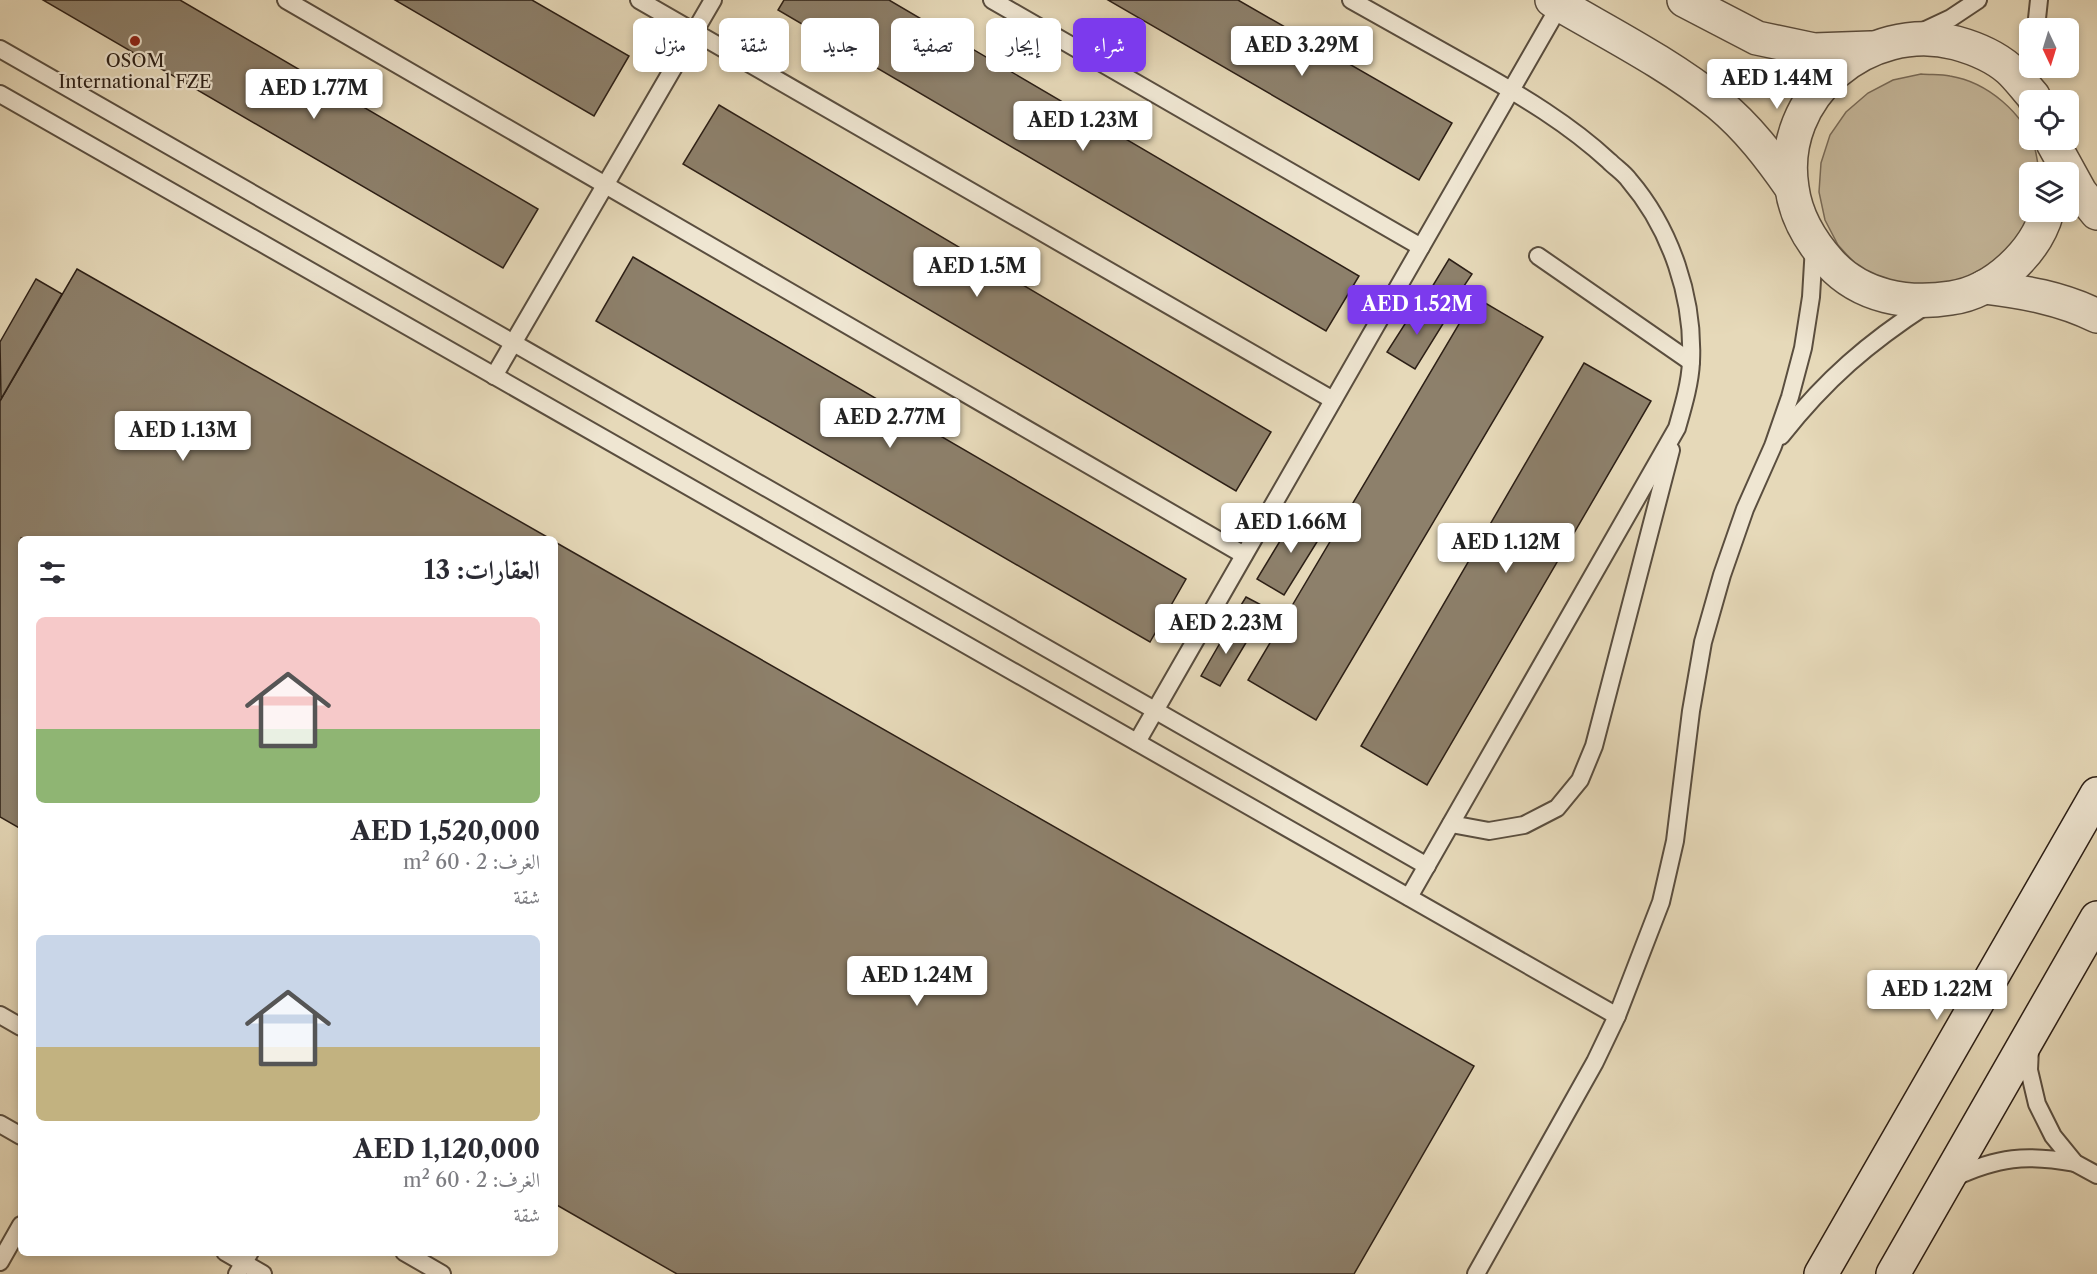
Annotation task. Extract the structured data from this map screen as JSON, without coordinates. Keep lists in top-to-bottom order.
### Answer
{
  "places": ["OSOM International FZE"],
  "north": "bottom",
  "page": {
    "chip": [
      "شراء",
      "إيجار",
      "تصفية",
      "جديد",
      "شقة",
      "منزل"
    ],
    "price": [
      "AED 3.29M",
      "AED 1.44M",
      "AED 1.77M",
      "AED 1.23M",
      "AED 1.5M",
      "AED 1.52M",
      "AED 2.77M",
      "AED 1.13M",
      "AED 1.66M",
      "AED 1.12M",
      "AED 2.23M",
      "AED 1.24M",
      "AED 1.22M"
    ],
    "heading": "العقارات: 13",
    "list": [
      {
        "name": "AED 1,520,000",
        "note": "الغرف: 2 · 60 m² · شقة"
      },
      {
        "name": "AED 1,120,000",
        "note": "الغرف: 2 · 60 m² · شقة"
      }
    ]
  }
}
